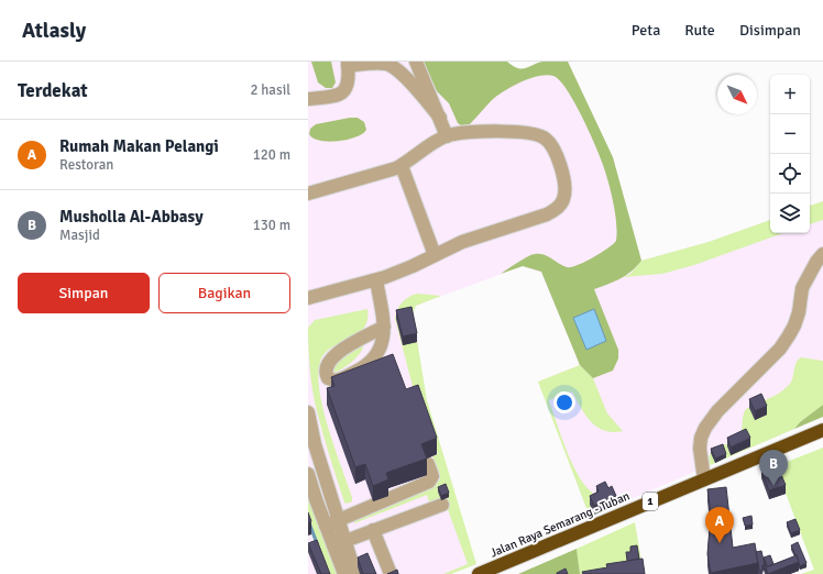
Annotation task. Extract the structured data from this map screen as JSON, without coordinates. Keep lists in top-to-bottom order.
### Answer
{
  "streets": {
    "highway": ["1", "Jalan Raya Semarang - Tuban"]
  },
  "north": "bottom right",
  "page": {
    "header": "Atlasly",
    "nav": ["Peta", "Rute", "Disimpan"],
    "heading": ["Terdekat", "2 hasil"],
    "map_buttons": ["+", "−"],
    "list": [
      {
        "mark": "A",
        "name": "Rumah Makan Pelangi",
        "note": "Restoran",
        "value": "120 m"
      },
      {
        "mark": "B",
        "name": "Musholla Al-Abbasy",
        "note": "Masjid",
        "value": "130 m"
      }
    ],
    "buttons": ["Simpan", "Bagikan"],
    "pins": ["B", "A"]
  }
}
